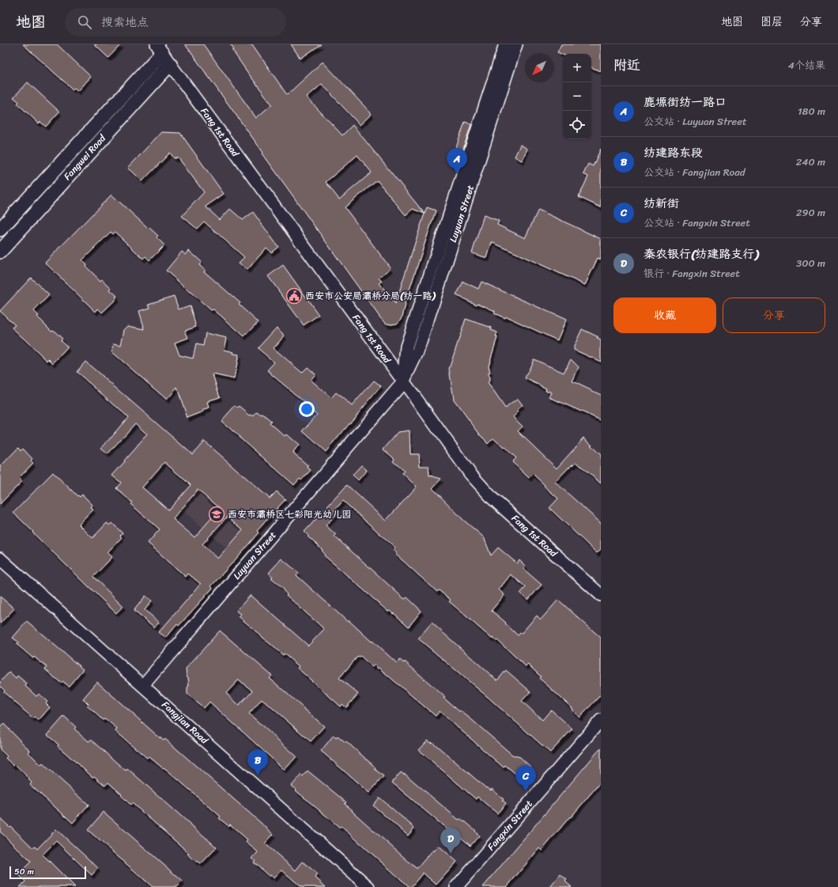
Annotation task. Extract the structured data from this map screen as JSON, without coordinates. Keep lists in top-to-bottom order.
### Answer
{
  "streets": {
    "main road": ["Fangwei Road"],
    "street": [
      "Fang 1st Road",
      "Luyuan Street",
      "Fangjian Road",
      "Fangxin Street"
    ]
  },
  "crossings": [
    ["Fang 1st Road", "Fangwei Road"],
    ["Fang 1st Road", "Luyuan Street"],
    ["Luyuan Street", "Fangjian Road"]
  ],
  "places": {
    "public building": ["西安市公安局灞桥分局(纺一路)"],
    "school or university": ["西安市灞桥区七彩阳光幼儿园"]
  },
  "scale_bar": "50 m",
  "north": "bottom left",
  "page": {
    "header": "地图",
    "search": "搜索地点",
    "nav": ["地图", "图层", "分享"],
    "heading": ["附近", "4个结果"],
    "map_buttons": ["+", "−"],
    "list": [
      {
        "mark": "A",
        "name": "鹿塬街纺一路口",
        "note": "公交站 · Luyuan Street",
        "value": "180 m"
      },
      {
        "mark": "B",
        "name": "纺建路东段",
        "note": "公交站 · Fangjian Road",
        "value": "240 m"
      },
      {
        "mark": "C",
        "name": "纺新街",
        "note": "公交站 · Fangxin Street",
        "value": "290 m"
      },
      {
        "mark": "D",
        "name": "秦农银行(纺建路支行)",
        "note": "银行 · Fangxin Street",
        "value": "300 m"
      }
    ],
    "pins": [
      "A",
      "B",
      "C",
      "D"
    ],
    "buttons": ["收藏", "分享"],
    "scale": "50 m"
  }
}
